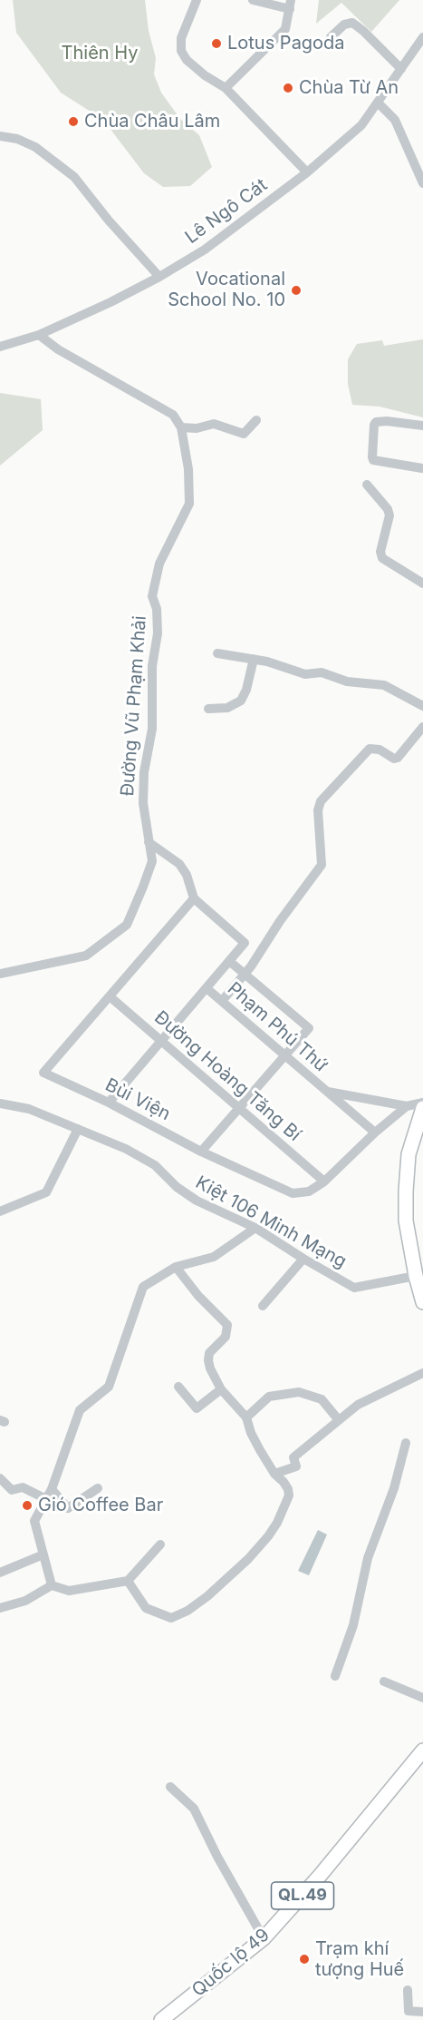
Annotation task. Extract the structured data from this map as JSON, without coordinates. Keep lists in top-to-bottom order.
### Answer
{
  "streets": {
    "highway": ["QL.49", "Quốc lộ 49"],
    "street": [
      "Lê Ngô Cát",
      "Đường Vũ Phạm Khải",
      "Phạm Phú Thứ",
      "Đường Hoàng Tăng Bí",
      "Bùi Viện",
      "Kiệt 106 Minh Mạng"
    ]
  },
  "crossings": [
    ["Phạm Phú Thứ", "Bùi Viện"],
    ["Đường Hoàng Tăng Bí", "Bùi Viện"]
  ],
  "parks": ["Thiên Hy"],
  "places": [
    "Lotus Pagoda",
    "Chùa Từ An",
    "Chùa Châu Lâm",
    "Vocational School No. 10",
    "Gió Coffee Bar",
    "Trạm khí tượng Huế"
  ]
}
